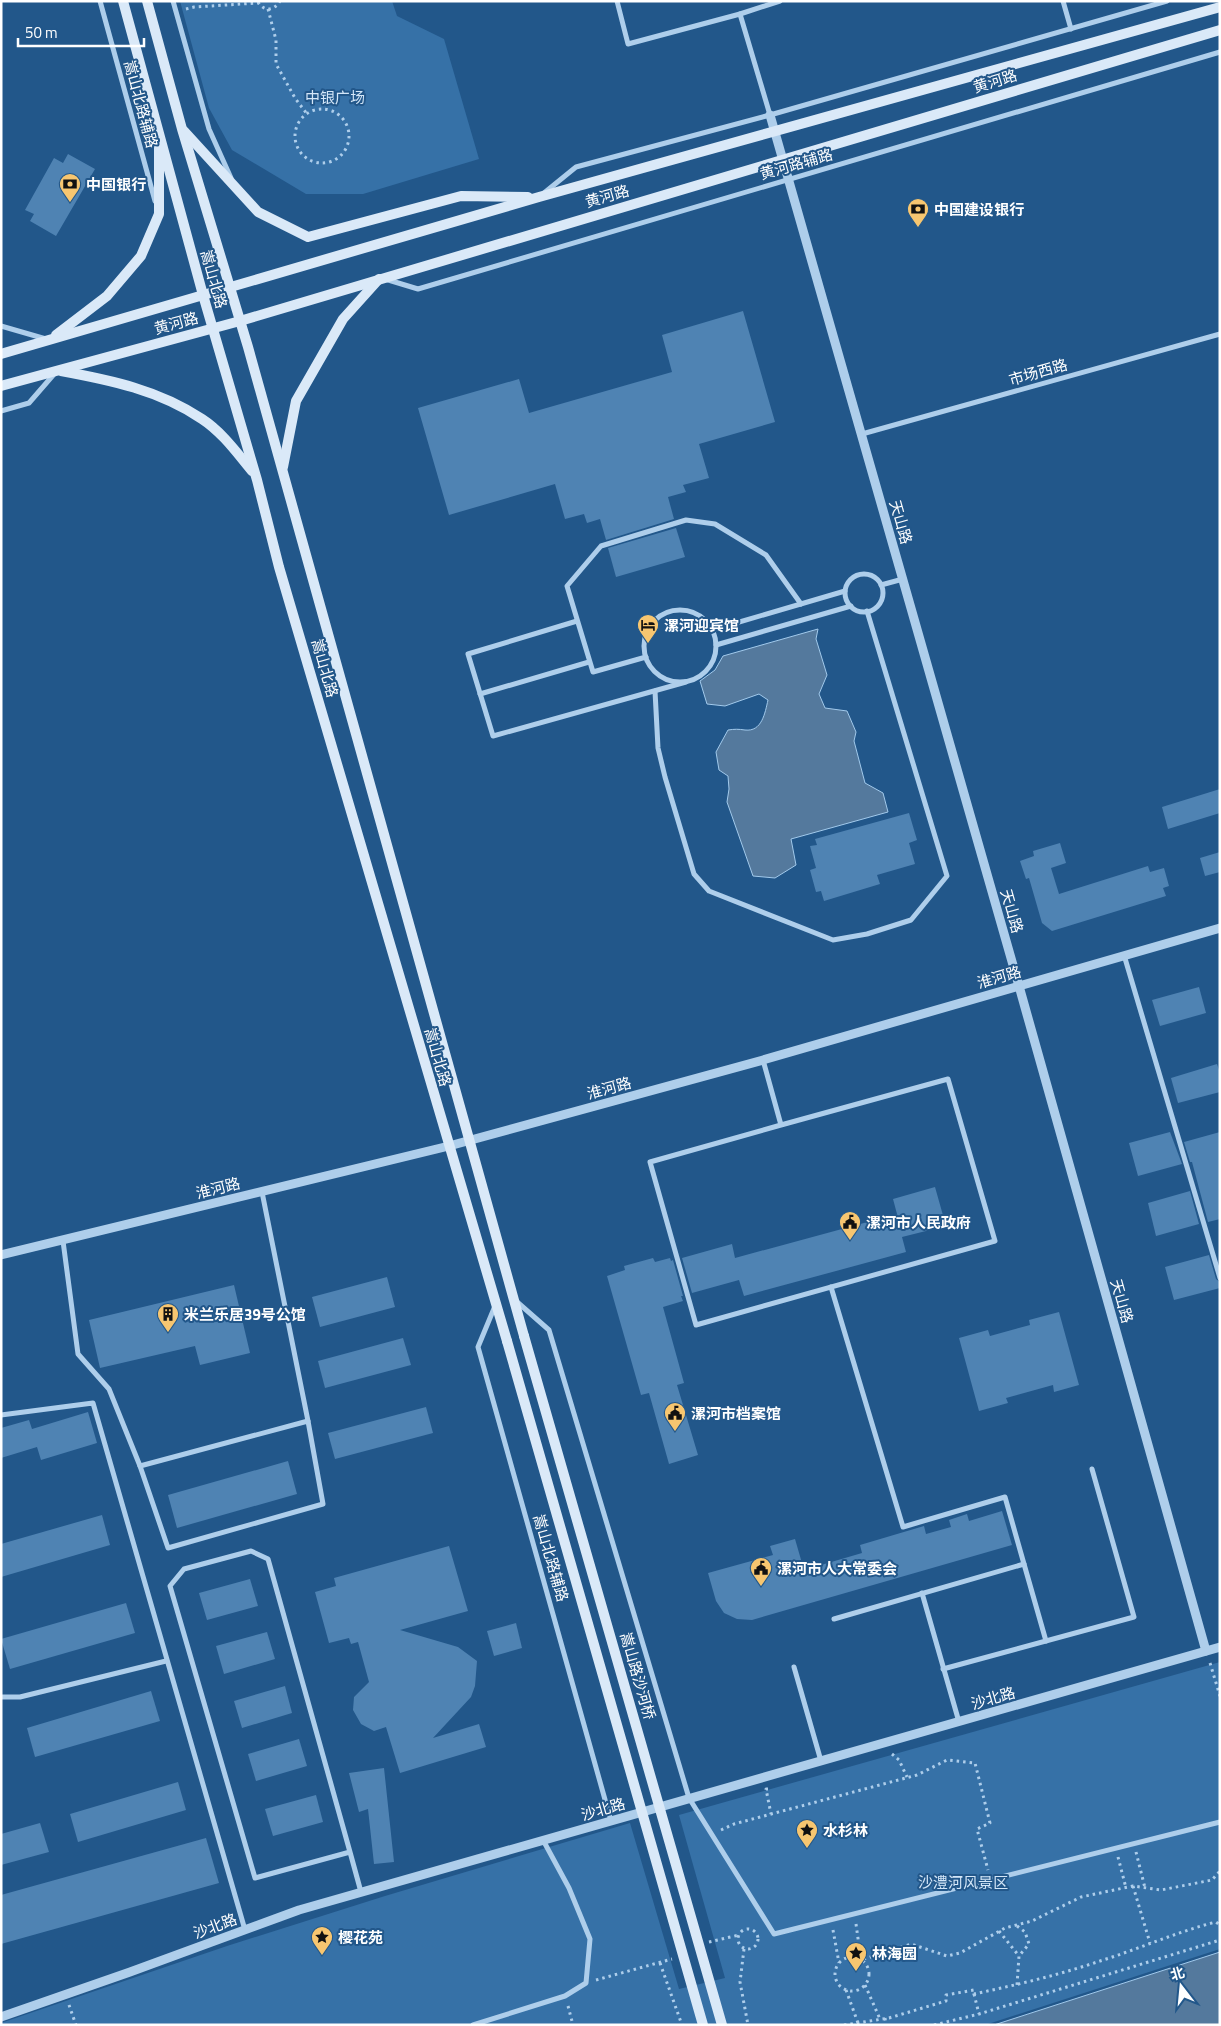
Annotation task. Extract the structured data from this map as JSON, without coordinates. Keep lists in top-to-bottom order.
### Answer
{
  "streets": {
    "main road": ["黄河路", "嵩山北路", "嵩山路沙河桥"],
    "street": [
      "嵩山北路辅路",
      "黄河路辅路",
      "市场西路",
      "天山路",
      "淮河路",
      "沙北路"
    ]
  },
  "crossings": [
    ["黄河路", "黄河路辅路"],
    ["黄河路", "嵩山北路"],
    ["黄河路", "天山路"],
    ["嵩山北路辅路", "嵩山北路"],
    ["嵩山北路辅路", "沙北路"],
    ["黄河路辅路", "天山路"],
    ["嵩山北路", "淮河路"],
    ["嵩山北路", "嵩山路沙河桥"],
    ["市场西路", "天山路"],
    ["天山路", "淮河路"],
    ["天山路", "沙北路"]
  ],
  "parks": ["中银广场", "沙澧河风景区"],
  "places": {
    "bank": ["中国银行", "中国建设银行"],
    "hotel": ["漯河迎宾馆"],
    "public building": ["漯河市人民政府", "漯河市档案馆", "漯河市人大常委会"],
    "building": ["米兰乐居39号公馆"],
    "place": ["水杉林", "樱花苑", "林海园"]
  },
  "scale_bar": "50 m",
  "north": "top"
}
